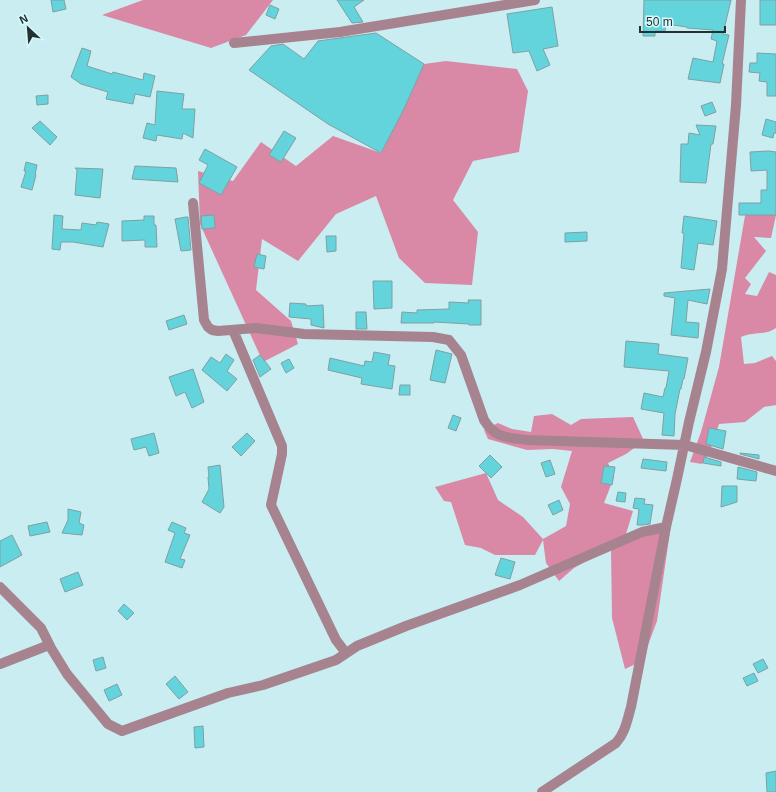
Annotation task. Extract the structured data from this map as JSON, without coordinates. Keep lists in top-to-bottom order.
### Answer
{
  "scale_bar": "50 m",
  "north": "top left"
}
